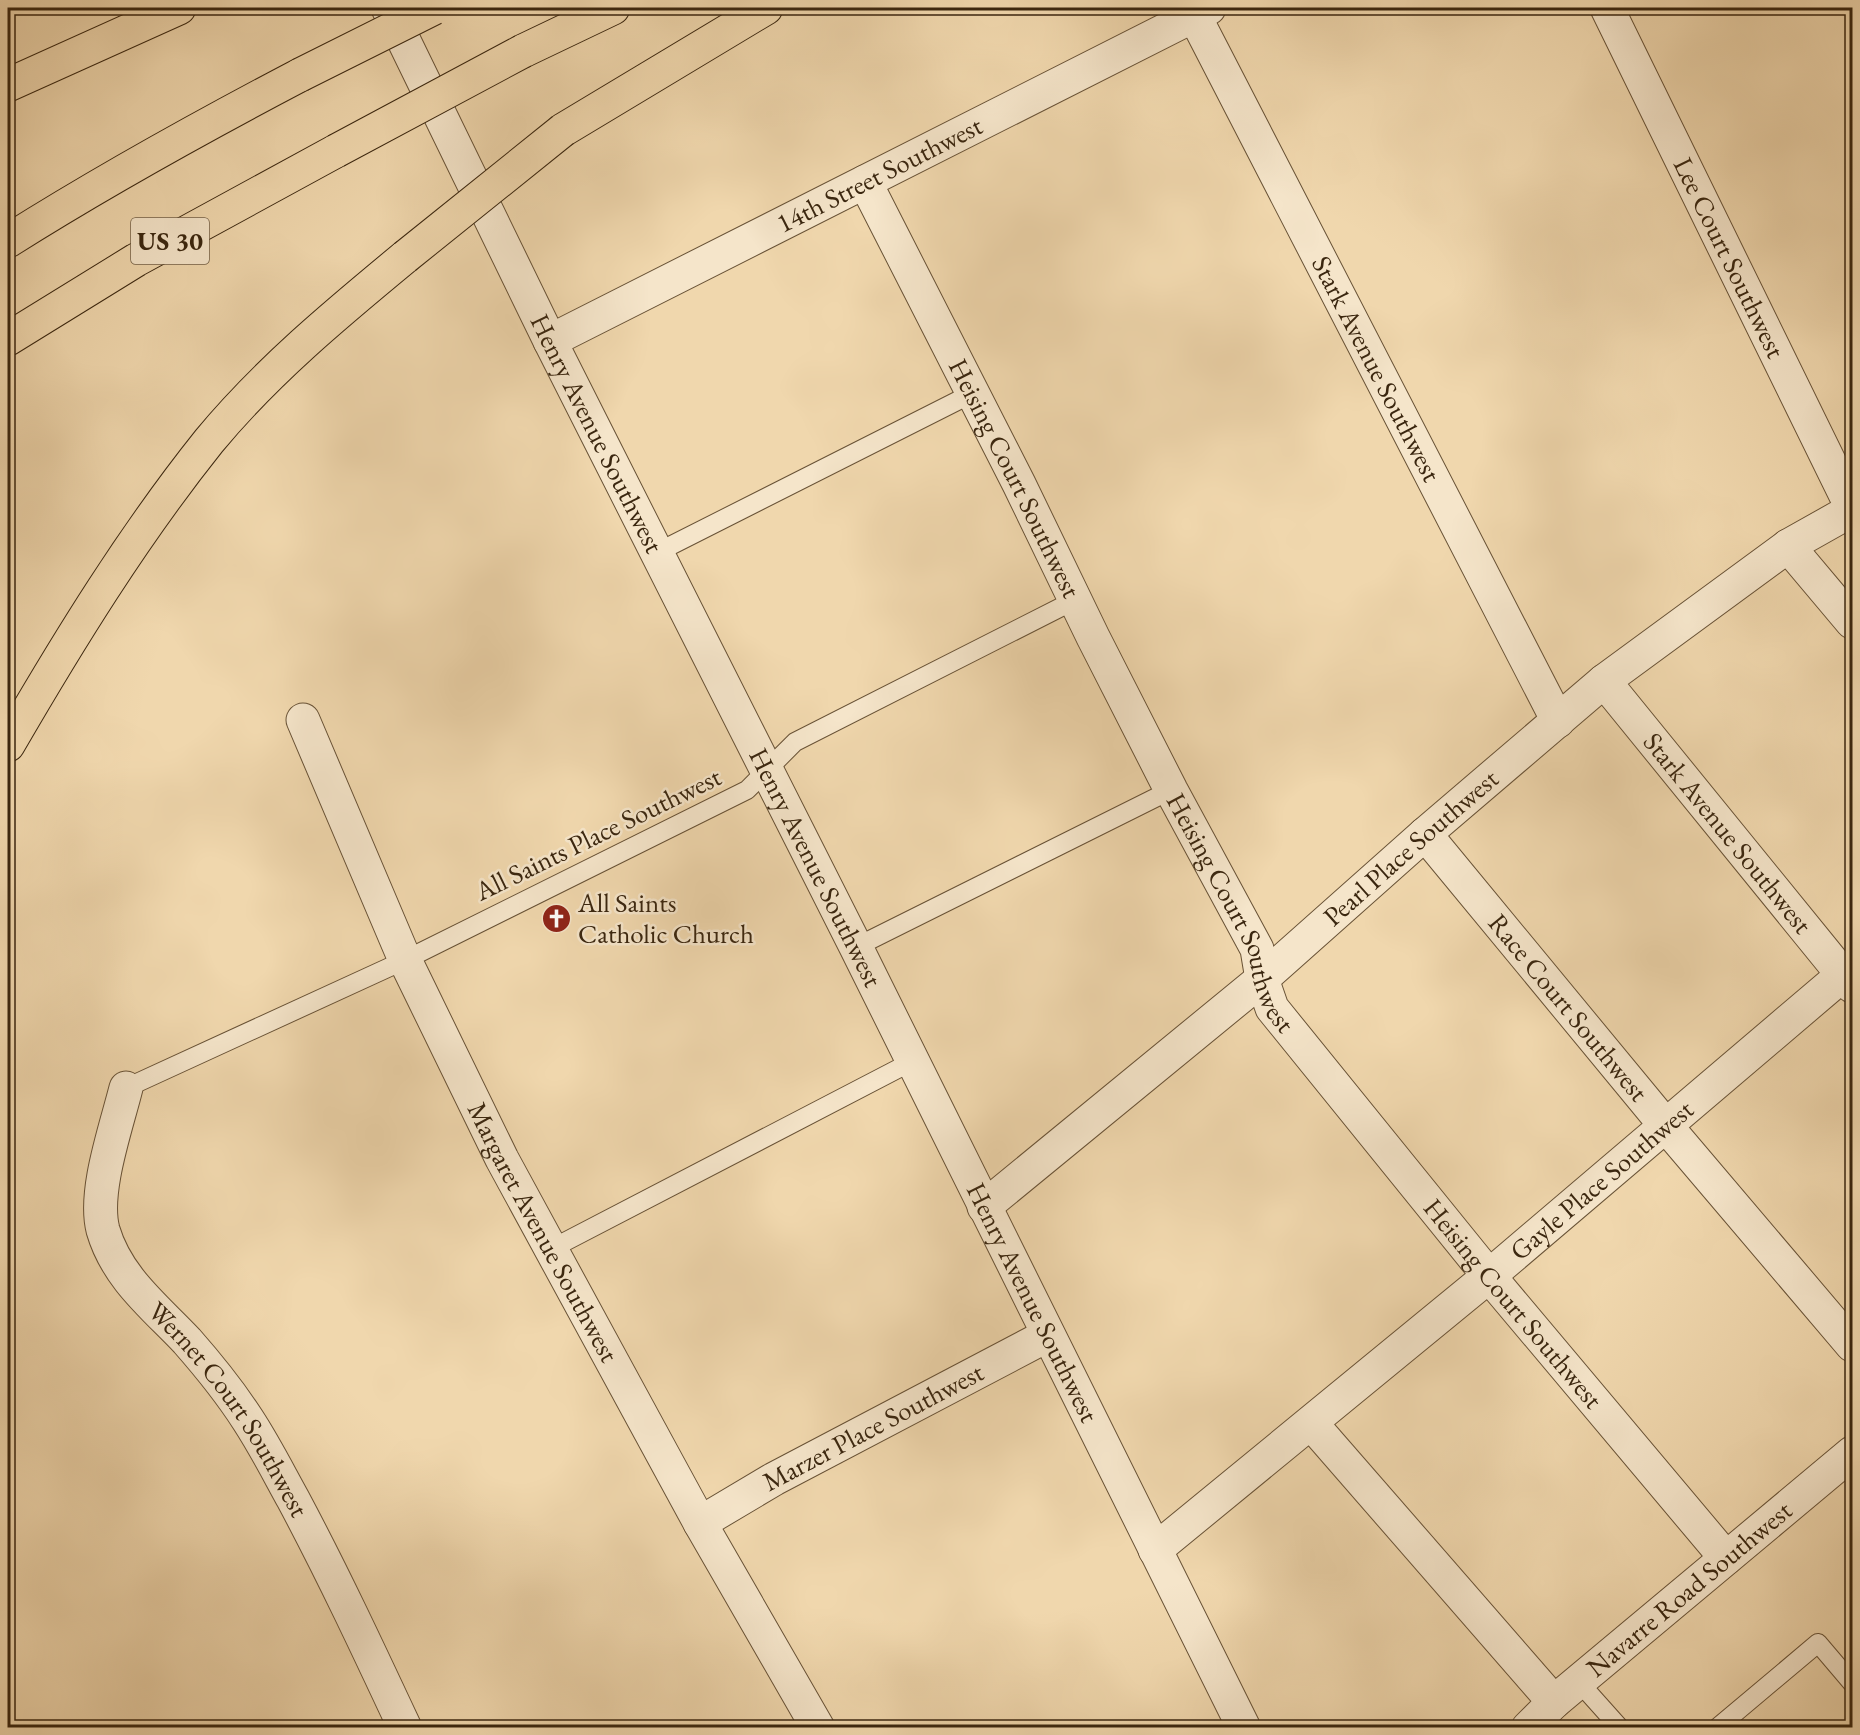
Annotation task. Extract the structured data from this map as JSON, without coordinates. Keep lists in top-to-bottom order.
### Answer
{
  "streets": {
    "highway": ["US 30"],
    "street": [
      "14th Street Southwest",
      "Lee Court Southwest",
      "Stark Avenue Southwest",
      "Henry Avenue Southwest",
      "Heising Court Southwest",
      "Pearl Place Southwest",
      "Race Court Southwest",
      "Gayle Place Southwest",
      "Margaret Avenue Southwest",
      "Wernet Court Southwest",
      "Marzer Place Southwest",
      "Navarre Road Southwest"
    ],
    "lane": ["All Saints Place Southwest"]
  },
  "crossings": [
    ["14th Street Southwest", "Stark Avenue Southwest"],
    ["14th Street Southwest", "Henry Avenue Southwest"],
    ["14th Street Southwest", "Heising Court Southwest"],
    ["Lee Court Southwest", "Pearl Place Southwest"],
    ["Stark Avenue Southwest", "Pearl Place Southwest"],
    ["Stark Avenue Southwest", "Gayle Place Southwest"],
    ["Henry Avenue Southwest", "All Saints Place Southwest"],
    ["Henry Avenue Southwest", "Pearl Place Southwest"],
    ["Henry Avenue Southwest", "Gayle Place Southwest"],
    ["Henry Avenue Southwest", "Marzer Place Southwest"],
    ["Heising Court Southwest", "All Saints Place Southwest"],
    ["Heising Court Southwest", "Pearl Place Southwest"],
    ["Heising Court Southwest", "Gayle Place Southwest"],
    ["Heising Court Southwest", "Navarre Road Southwest"],
    ["All Saints Place Southwest", "Margaret Avenue Southwest"],
    ["All Saints Place Southwest", "Wernet Court Southwest"],
    ["Pearl Place Southwest", "Race Court Southwest"],
    ["Race Court Southwest", "Gayle Place Southwest"],
    ["Margaret Avenue Southwest", "Marzer Place Southwest"]
  ],
  "places": {
    "church": ["All Saints Catholic Church"]
  }
}
